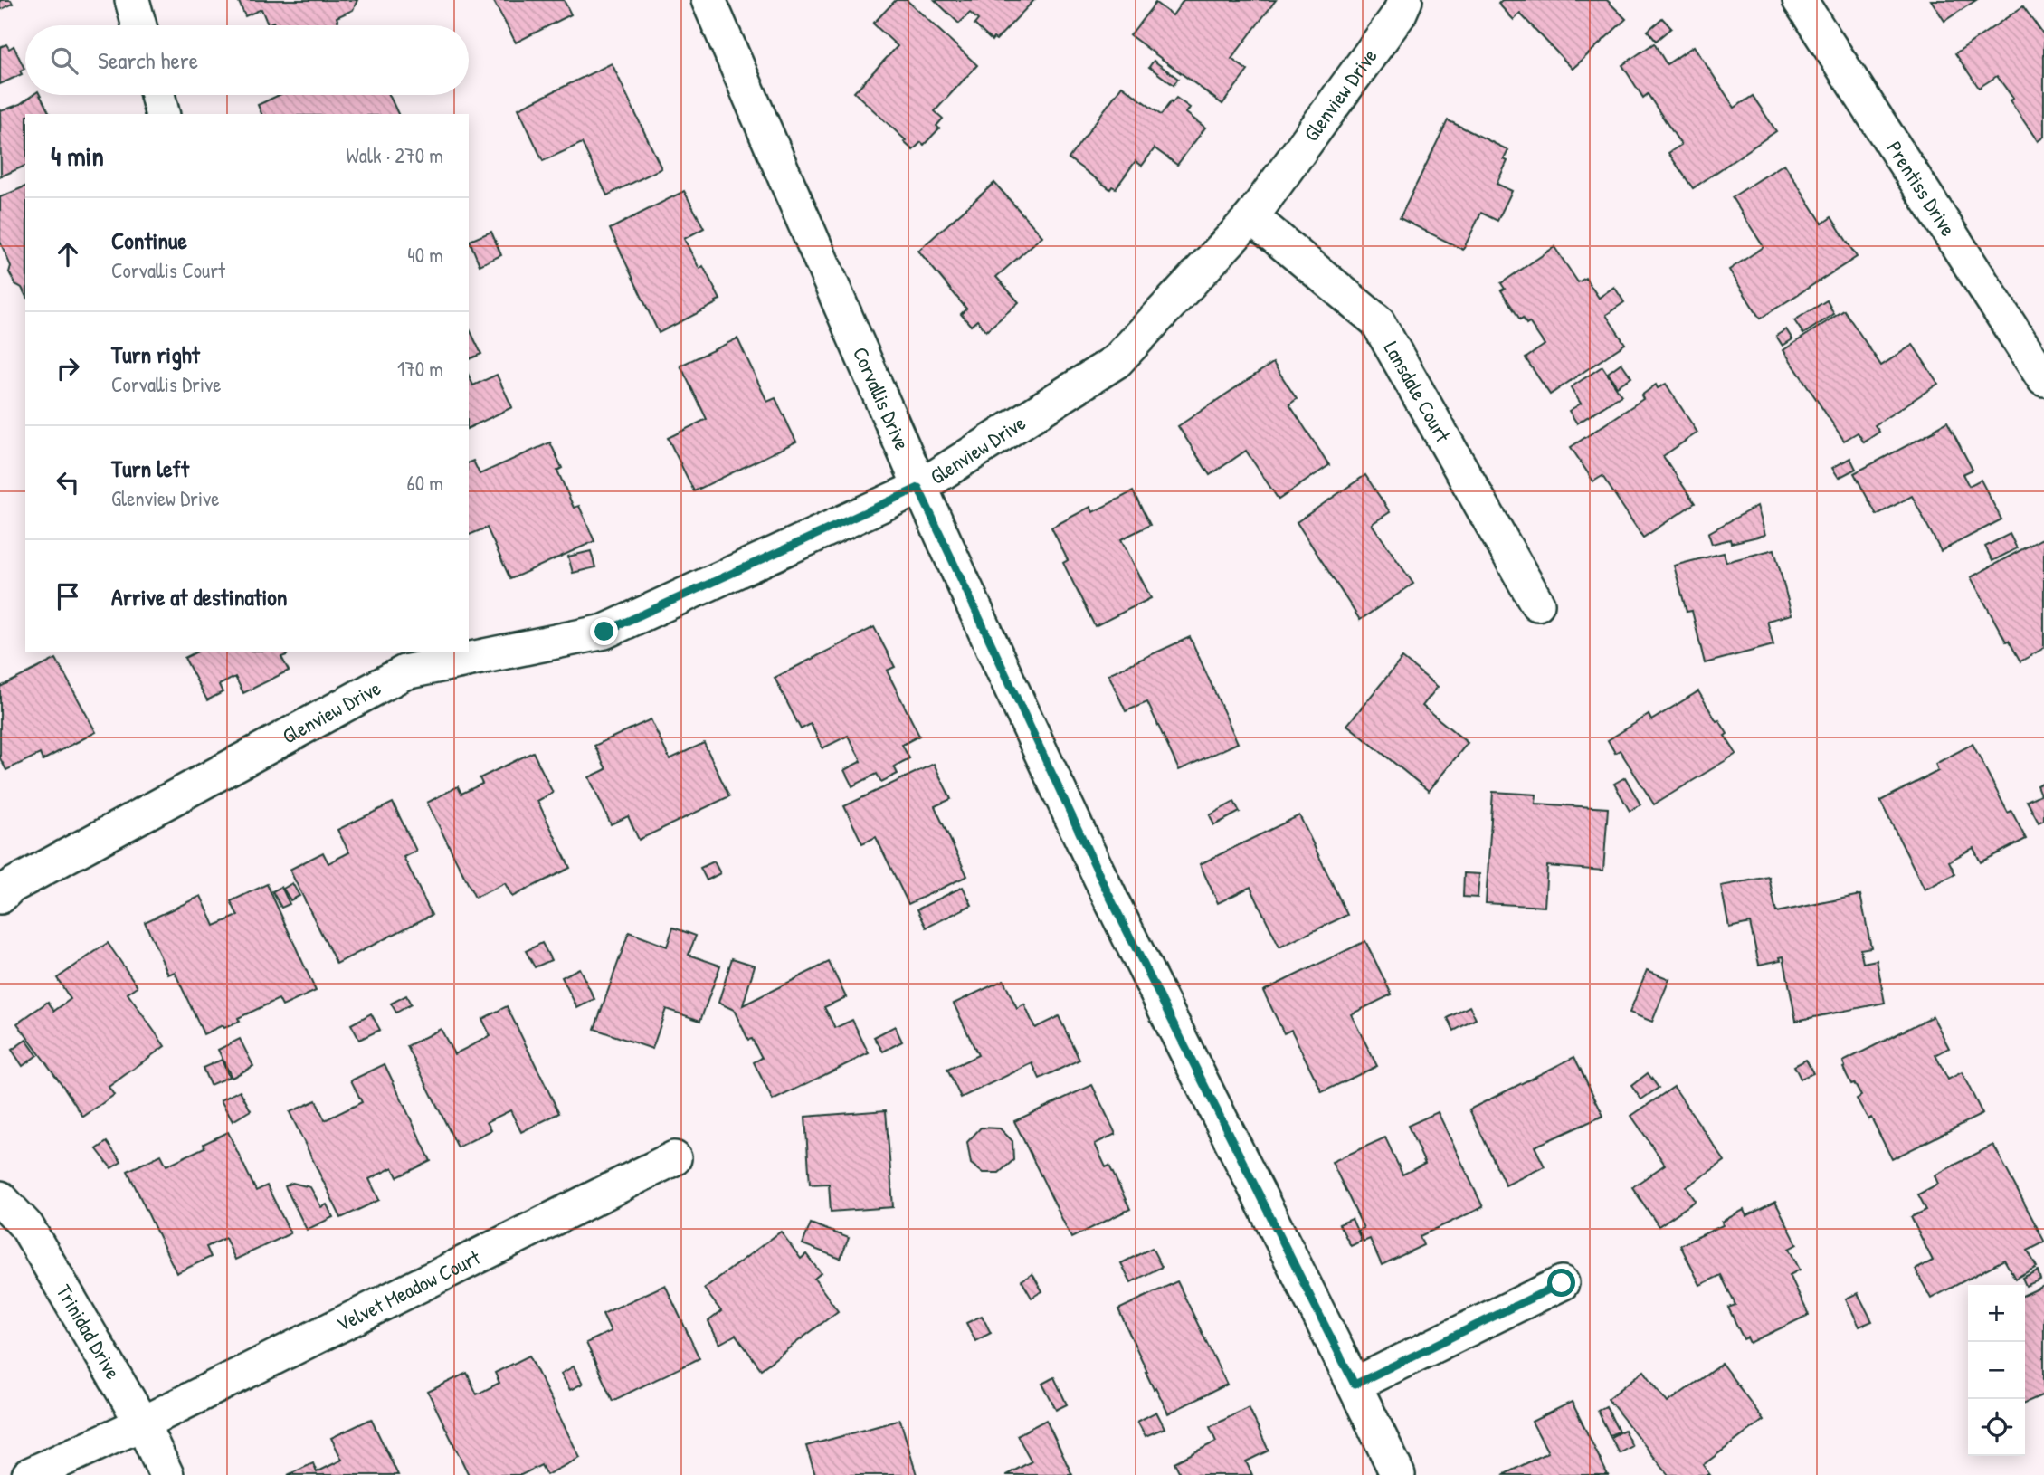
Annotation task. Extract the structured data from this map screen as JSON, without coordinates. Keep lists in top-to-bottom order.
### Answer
{
  "streets": {
    "street": [
      "Glenview Drive",
      "Prentiss Drive",
      "Lansdale Court",
      "Corvallis Drive",
      "Velvet Meadow Court",
      "Trinidad Drive"
    ]
  },
  "crossings": [
    ["Glenview Drive", "Lansdale Court"],
    ["Glenview Drive", "Corvallis Drive"],
    ["Velvet Meadow Court", "Trinidad Drive"]
  ],
  "page": {
    "search": "Search here",
    "heading": ["4 min", "Walk · 270 m"],
    "list": [
      ["Continue", "Corvallis Court", "40 m"],
      ["Turn right", "Corvallis Drive", "170 m"],
      ["Turn left", "Glenview Drive", "60 m"],
      "Arrive at destination"
    ],
    "map_buttons": ["+", "−"]
  }
}
